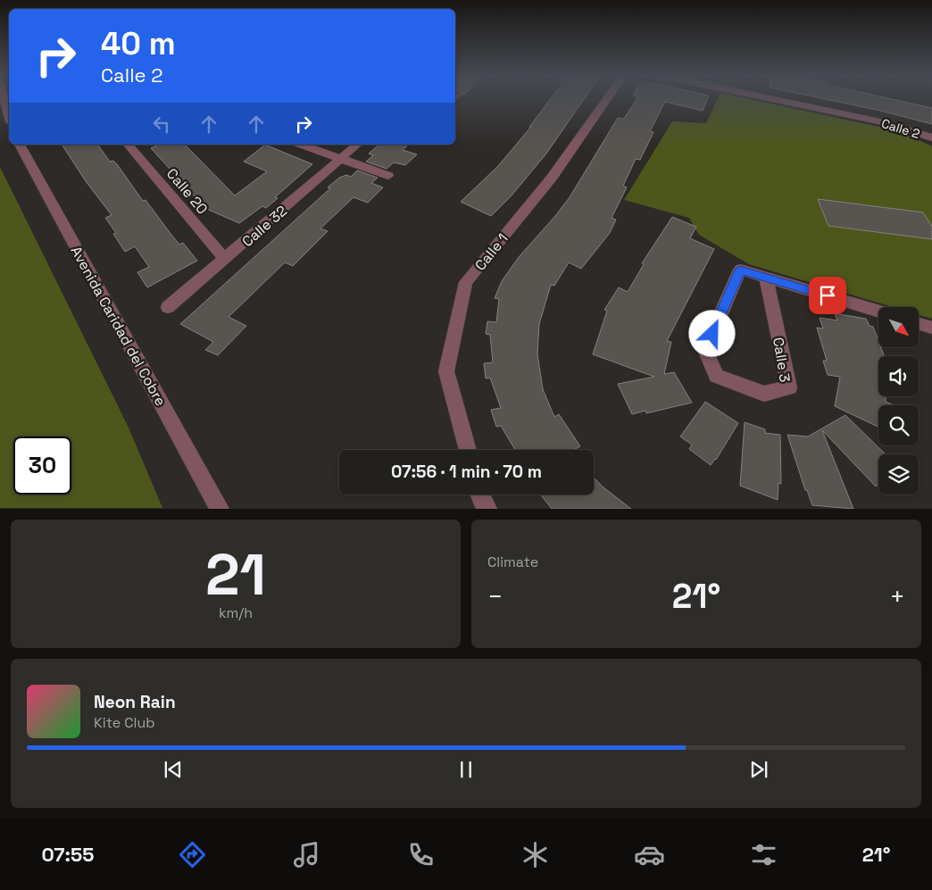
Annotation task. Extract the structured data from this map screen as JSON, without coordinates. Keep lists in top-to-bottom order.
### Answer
{
  "streets": {
    "street": [
      "Calle 2",
      "Calle 20",
      "Calle 32",
      "Calle 1",
      "Avenida Caridad del Cobre",
      "Calle 3"
    ]
  },
  "crossings": [
    ["Calle 20", "Calle 32"]
  ],
  "north": "bottom right",
  "page": {
    "turn": ["40 m", "Calle 2"],
    "limit": "30",
    "trip": "07:56 · 1 min · 70 m",
    "tile": [
      ["21", "km/h"],
      "Climate"
    ],
    "heat": ["−", "21°", "+"],
    "song": ["Neon Rain", "Kite Club"],
    "tabs": ["07:55", "21°"]
  }
}
